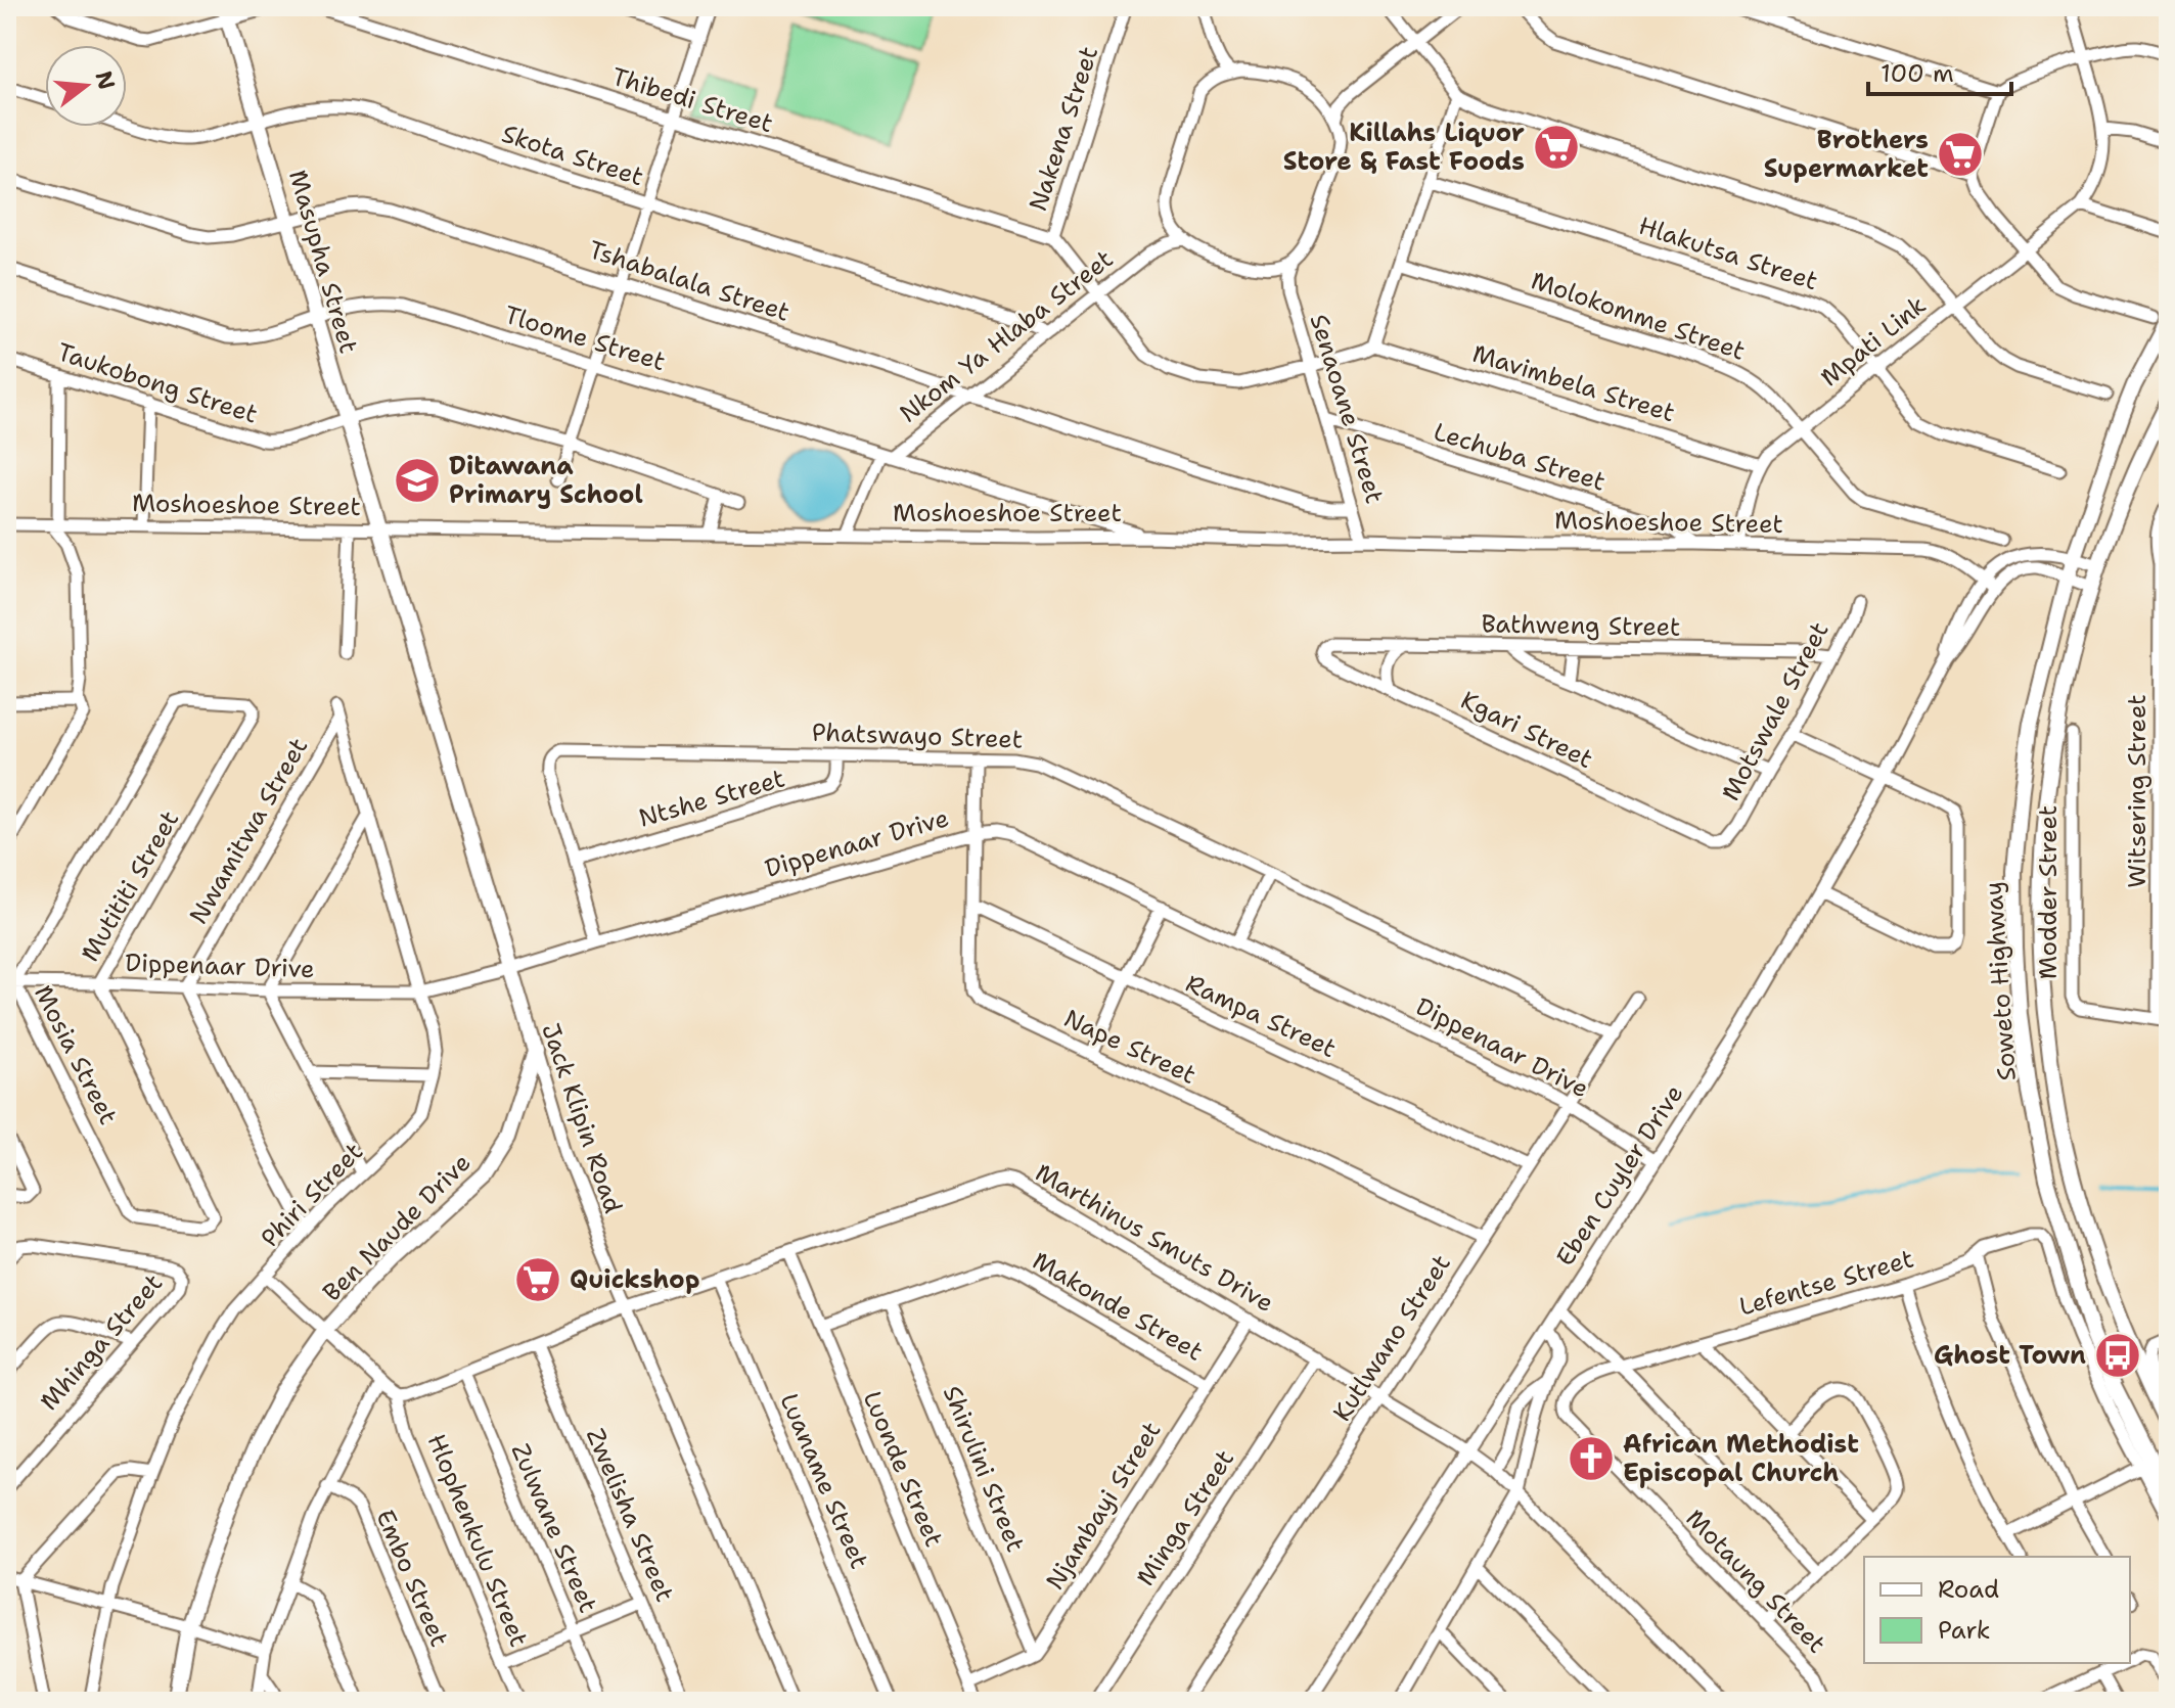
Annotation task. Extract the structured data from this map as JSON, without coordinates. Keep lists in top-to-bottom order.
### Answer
{
  "streets": {
    "main road": [
      "Masupha Street",
      "Soweto Highway",
      "Jack Klipin Road",
      "Ben Naude Drive"
    ],
    "street": [
      "Thibedi Street",
      "Nakena Street",
      "Skota Street",
      "Hlakutsa Street",
      "Tshabalala Street",
      "Molokomme Street",
      "Nkom Ya Hlaba Street",
      "Tloome Street",
      "Mpati Link",
      "Taukobong Street",
      "Mavimbela Street",
      "Senaoane Street",
      "Lechuba Street",
      "Moshoeshoe Street",
      "Bathweng Street",
      "Motswale Street",
      "Kgari Street",
      "Phatswayo Street",
      "Witsering Street",
      "Ntshe Street",
      "Nwamitwa Street",
      "Dippenaar Drive",
      "Mutititi Street",
      "Modder Street",
      "Rampa Street",
      "Nape Street",
      "Mosia Street",
      "Eben Cuyler Drive",
      "Phiri Street",
      "Marthinus Smuts Drive",
      "Lefentse Street",
      "Makonde Street",
      "Kutlwano Street",
      "Mhinga Street",
      "Luonde Street",
      "Shirulini Street",
      "Luaname Street",
      "Njambayi Street",
      "Zwelisha Street",
      "Minga Street",
      "Zulwane Street",
      "Hlophenkulu Street",
      "Embo Street",
      "Motaung Street"
    ]
  },
  "crossings": [
    ["Thibedi Street", "Nakena Street"],
    ["Nakena Street", "Nkom Ya Hlaba Street"],
    ["Nakena Street", "Mavimbela Street"],
    ["Nakena Street", "Senaoane Street"],
    ["Skota Street", "Masupha Street"],
    ["Skota Street", "Nkom Ya Hlaba Street"],
    ["Hlakutsa Street", "Mpati Link"],
    ["Masupha Street", "Tshabalala Street"],
    ["Masupha Street", "Tloome Street"],
    ["Masupha Street", "Taukobong Street"],
    ["Masupha Street", "Moshoeshoe Street"],
    ["Masupha Street", "Jack Klipin Road"],
    ["Tshabalala Street", "Nkom Ya Hlaba Street"],
    ["Tshabalala Street", "Senaoane Street"],
    ["Molokomme Street", "Mpati Link"],
    ["Nkom Ya Hlaba Street", "Tloome Street"],
    ["Nkom Ya Hlaba Street", "Senaoane Street"],
    ["Nkom Ya Hlaba Street", "Moshoeshoe Street"],
    ["Tloome Street", "Moshoeshoe Street"],
    ["Mpati Link", "Mavimbela Street"],
    ["Mpati Link", "Moshoeshoe Street"],
    ["Senaoane Street", "Lechuba Street"],
    ["Senaoane Street", "Moshoeshoe Street"],
    ["Lechuba Street", "Moshoeshoe Street"],
    ["Moshoeshoe Street", "Jack Klipin Road"],
    ["Moshoeshoe Street", "Eben Cuyler Drive"],
    ["Bathweng Street", "Motswale Street"],
    ["Bathweng Street", "Kgari Street"],
    ["Motswale Street", "Kgari Street"],
    ["Phatswayo Street", "Ntshe Street"],
    ["Phatswayo Street", "Dippenaar Drive"],
    ["Phatswayo Street", "Nape Street"],
    ["Phatswayo Street", "Kutlwano Street"],
    ["Witsering Street", "Modder Street"],
    ["Nwamitwa Street", "Dippenaar Drive"],
    ["Nwamitwa Street", "Phiri Street"],
    ["Dippenaar Drive", "Mutititi Street"],
    ["Dippenaar Drive", "Nape Street"],
    ["Dippenaar Drive", "Mosia Street"],
    ["Dippenaar Drive", "Jack Klipin Road"],
    ["Dippenaar Drive", "Eben Cuyler Drive"],
    ["Dippenaar Drive", "Phiri Street"],
    ["Dippenaar Drive", "Kutlwano Street"],
    ["Mutititi Street", "Mosia Street"],
    ["Soweto Highway", "Eben Cuyler Drive"],
    ["Soweto Highway", "Lefentse Street"],
    ["Rampa Street", "Nape Street"],
    ["Rampa Street", "Kutlwano Street"],
    ["Nape Street", "Kutlwano Street"],
    ["Jack Klipin Road", "Ben Naude Drive"],
    ["Jack Klipin Road", "Marthinus Smuts Drive"],
    ["Eben Cuyler Drive", "Marthinus Smuts Drive"],
    ["Marthinus Smuts Drive", "Kutlwano Street"],
    ["Marthinus Smuts Drive", "Luonde Street"],
    ["Marthinus Smuts Drive", "Luaname Street"],
    ["Marthinus Smuts Drive", "Njambayi Street"],
    ["Marthinus Smuts Drive", "Zwelisha Street"],
    ["Marthinus Smuts Drive", "Minga Street"],
    ["Marthinus Smuts Drive", "Zulwane Street"],
    ["Marthinus Smuts Drive", "Hlophenkulu Street"],
    ["Lefentse Street", "Motaung Street"],
    ["Makonde Street", "Luonde Street"],
    ["Makonde Street", "Shirulini Street"],
    ["Makonde Street", "Njambayi Street"],
    ["Shirulini Street", "Njambayi Street"]
  ],
  "places": {
    "supermarket": ["Killahs Liquor Store & Fast Foods", "Brothers Supermarket", "Quickshop"],
    "school or university": ["Ditawana Primary School"],
    "bus stop": ["Ghost Town"],
    "church": ["African Methodist Episcopal Church"]
  },
  "legend": ["Road", "Park"],
  "scale_bar": "100 m",
  "north": "right"
}
